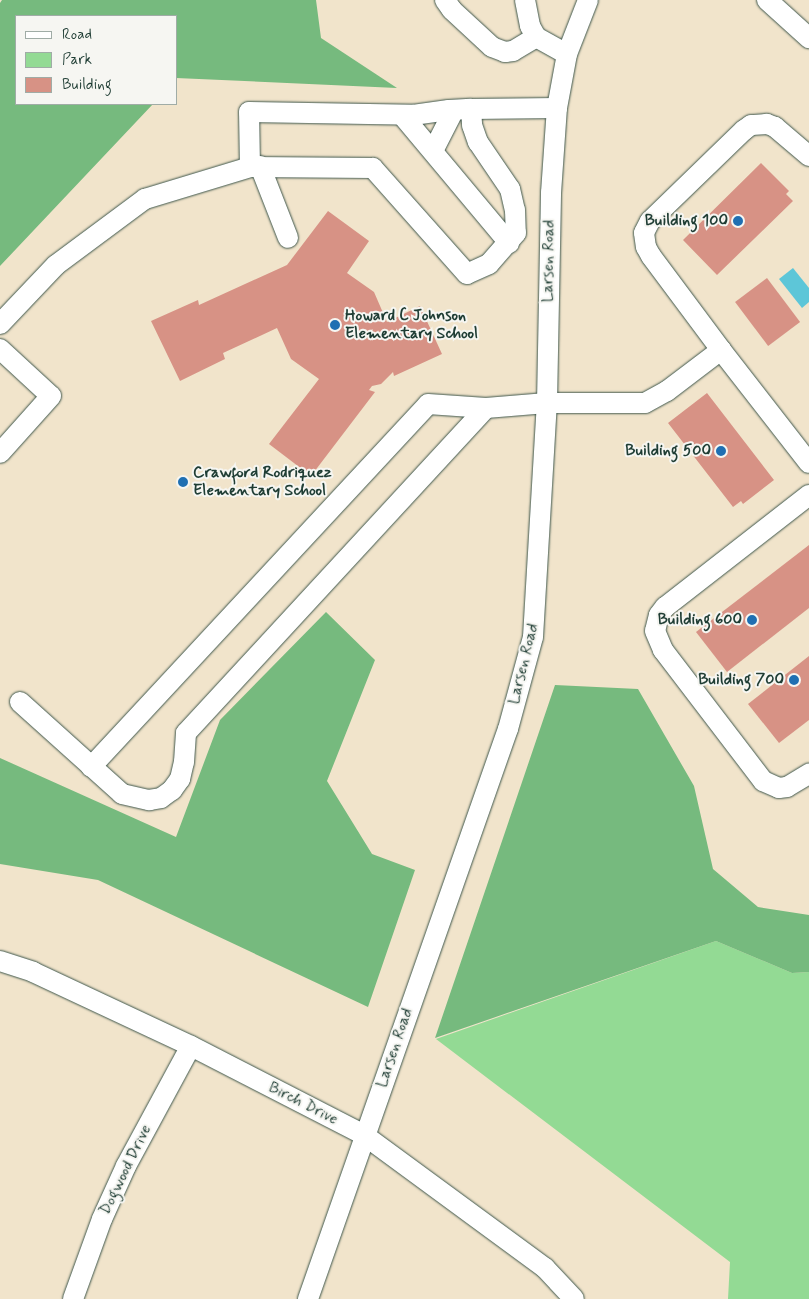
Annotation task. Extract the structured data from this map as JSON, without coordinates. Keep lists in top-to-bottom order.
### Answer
{
  "streets": {
    "street": ["Larsen Road", "Birch Drive", "Dogwood Drive"]
  },
  "crossings": [
    ["Larsen Road", "Birch Drive"],
    ["Birch Drive", "Dogwood Drive"]
  ],
  "places": [
    "Building 100",
    "Howard C Johnson Elementary School",
    "Building 500",
    "Crawford Rodriquez Elementary School",
    "Building 600",
    "Building 700"
  ],
  "legend": ["Road", "Park", "Building"]
}
